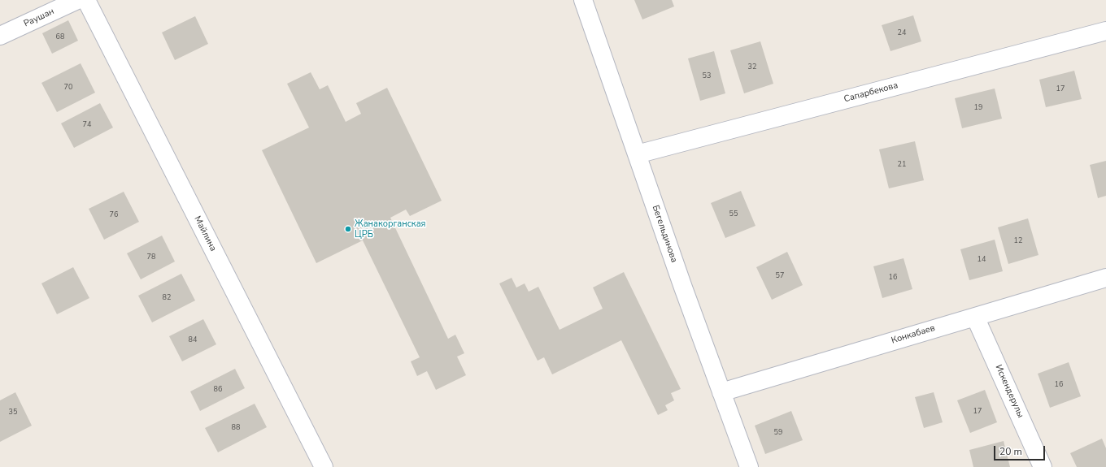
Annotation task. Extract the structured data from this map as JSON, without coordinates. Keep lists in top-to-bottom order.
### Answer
{
  "streets": {
    "street": [
      "Раушан",
      "Сапарбекова",
      "Майлина",
      "Бегельдинова",
      "Конкабаев",
      "Искендерулы"
    ]
  },
  "crossings": [
    ["Сапарбекова", "Бегельдинова"],
    ["Бегельдинова", "Конкабаев"],
    ["Конкабаев", "Искендерулы"]
  ],
  "places": ["Жанакорганская ЦРБ"],
  "house_numbers": [
    "24",
    "68",
    "32",
    "53",
    "70",
    "17",
    "19",
    "74",
    "21",
    "55",
    "76",
    "12",
    "78",
    "14",
    "57",
    "16",
    "82",
    "84",
    "16",
    "86",
    "17",
    "35",
    "88",
    "59"
  ],
  "scale_bar": "20 m"
}
